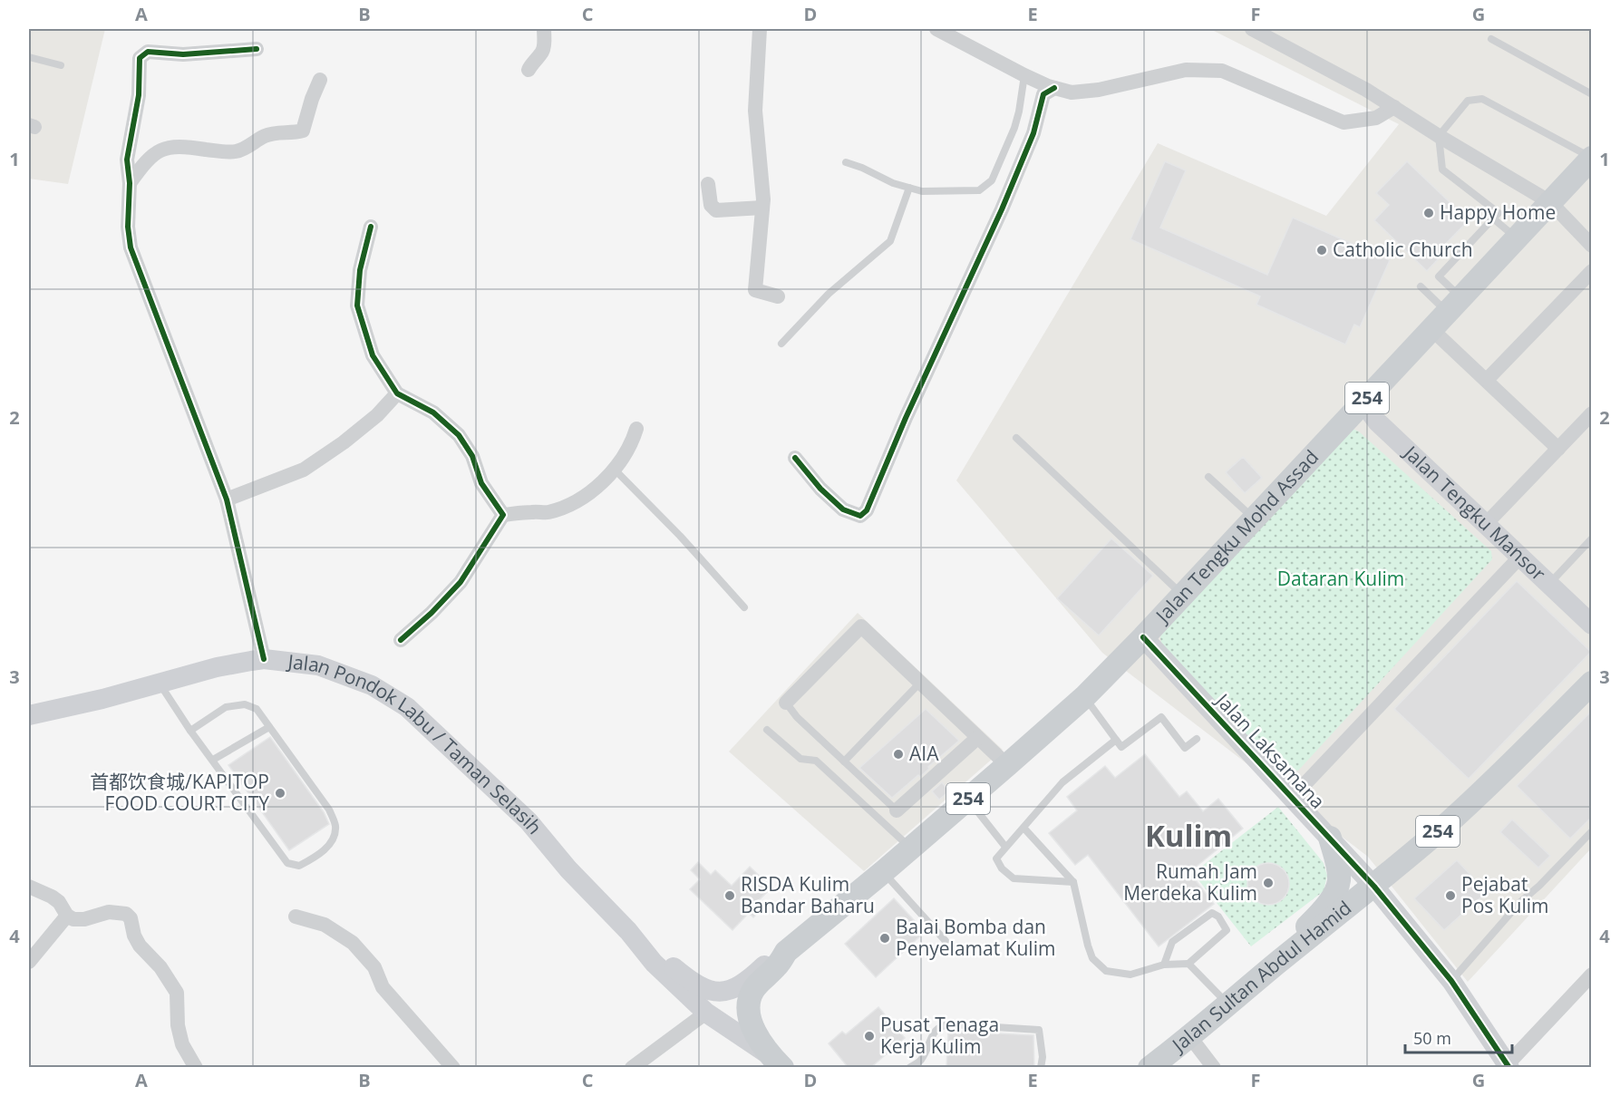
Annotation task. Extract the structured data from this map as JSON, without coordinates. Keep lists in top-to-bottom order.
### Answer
{
  "streets": {
    "main road": [
      "254",
      "Jalan Tengku Mansor",
      "Jalan Tengku Mohd Assad",
      "Jalan Pondok Labu / Taman Selasih",
      "Jalan Laksamana",
      "Jalan Sultan Abdul Hamid"
    ]
  },
  "crossings": [
    ["254", "Jalan Laksamana"],
    ["254", "Jalan Sultan Abdul Hamid"],
    ["Jalan Tengku Mansor", "Jalan Tengku Mohd Assad"],
    ["Jalan Tengku Mohd Assad", "Jalan Pondok Labu / Taman Selasih"],
    ["Jalan Tengku Mohd Assad", "Jalan Laksamana"],
    ["Jalan Laksamana", "Jalan Sultan Abdul Hamid"]
  ],
  "districts": ["Kulim"],
  "parks": ["Dataran Kulim"],
  "places": [
    "Happy Home",
    "Catholic Church",
    "AIA",
    "首都饮食城/KAPITOP FOOD COURT CITY",
    "Rumah Jam Merdeka Kulim",
    "RISDA Kulim Bandar Baharu",
    "Pejabat Pos Kulim",
    "Balai Bomba dan Penyelamat Kulim",
    "Pusat Tenaga Kerja Kulim"
  ],
  "scale_bar": "50 m",
  "grid": {
    "columns": [
      "A",
      "B",
      "C",
      "D",
      "E",
      "F",
      "G"
    ],
    "rows": [
      "1",
      "2",
      "3",
      "4"
    ]
  }
}
